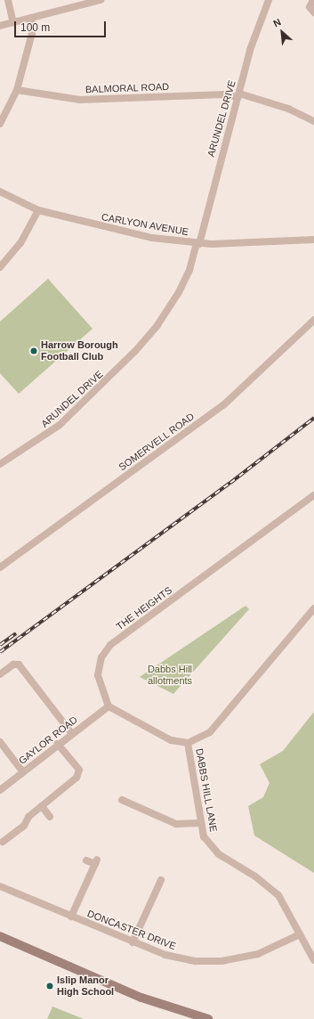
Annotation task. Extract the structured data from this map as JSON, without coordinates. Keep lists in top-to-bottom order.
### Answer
{
  "streets": {
    "street": [
      "BALMORAL ROAD",
      "ARUNDEL DRIVE",
      "CARLYON AVENUE",
      "SOMERVELL ROAD",
      "THE HEIGHTS",
      "GAYLOR ROAD",
      "DABBS HILL LANE",
      "DONCASTER DRIVE"
    ]
  },
  "crossings": [
    ["BALMORAL ROAD", "ARUNDEL DRIVE"],
    ["ARUNDEL DRIVE", "CARLYON AVENUE"],
    ["THE HEIGHTS", "GAYLOR ROAD"],
    ["DABBS HILL LANE", "DONCASTER DRIVE"]
  ],
  "parks": ["Dabbs Hill allotments"],
  "places": ["Harrow Borough Football Club", "Islip Manor High School"],
  "scale_bar": "100 m",
  "north": "top left"
}
